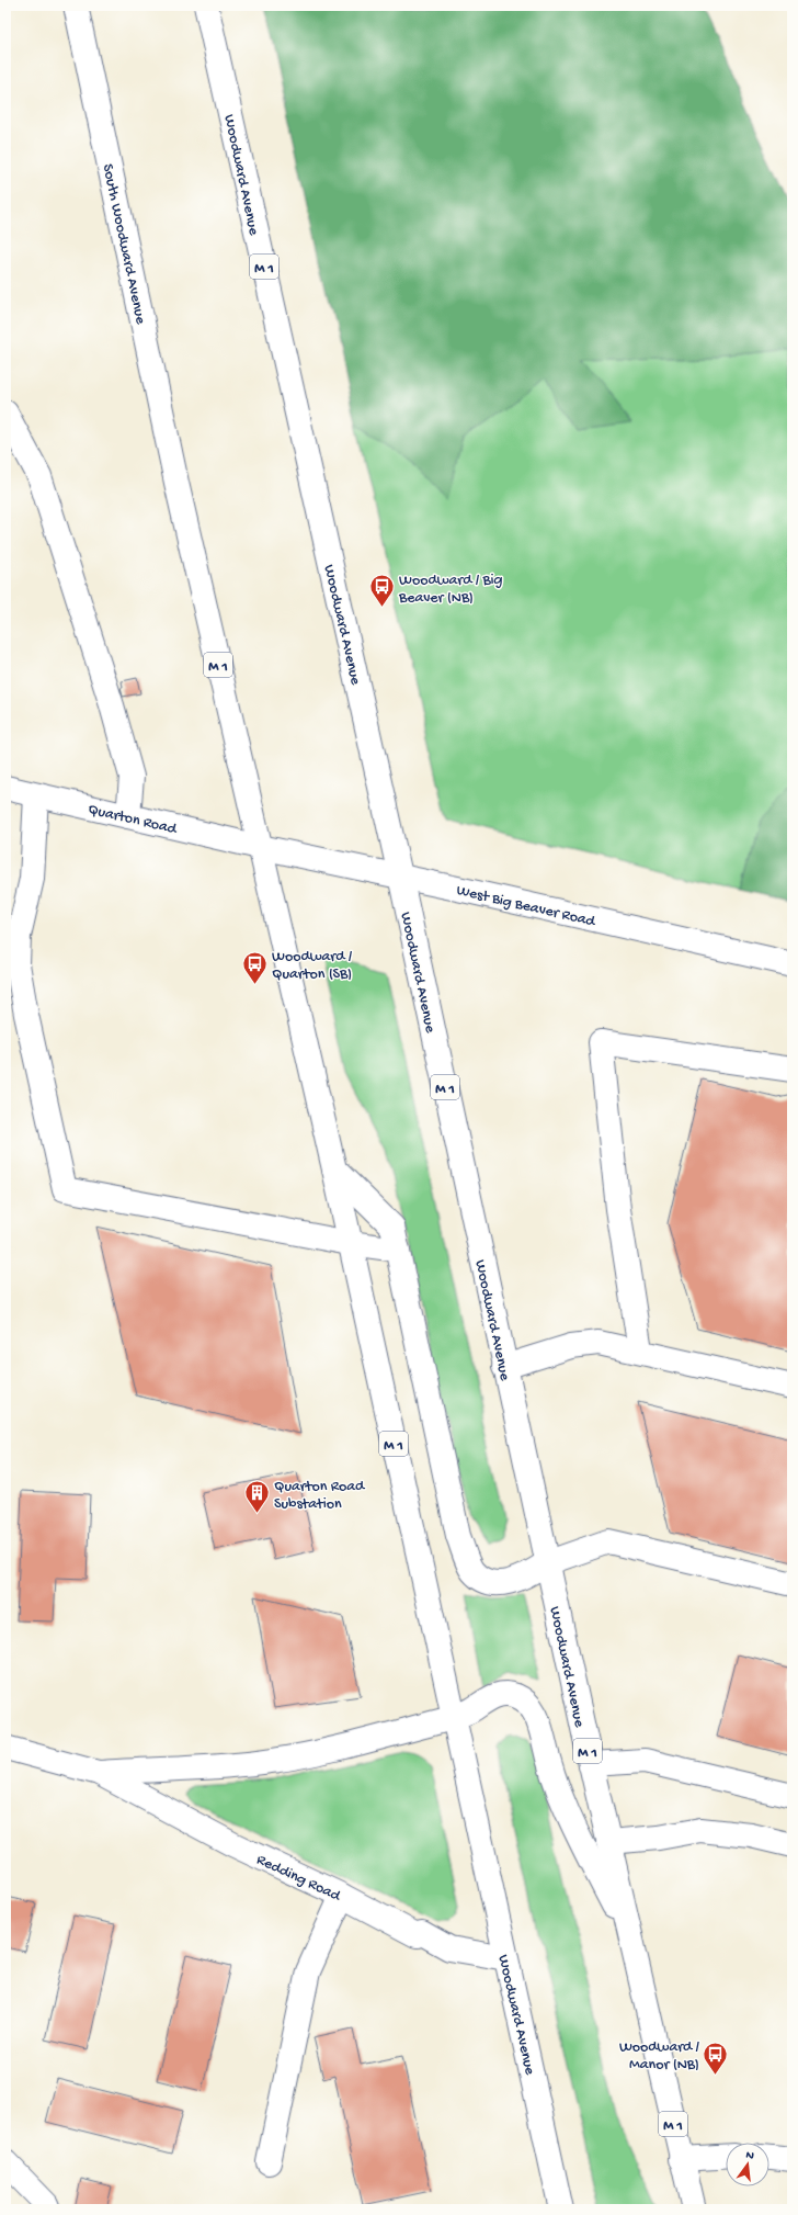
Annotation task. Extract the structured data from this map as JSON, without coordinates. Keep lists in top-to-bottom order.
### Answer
{
  "streets": {
    "main road": [
      "Woodward Avenue",
      "South Woodward Avenue",
      "M 1",
      "Quarton Road",
      "West Big Beaver Road",
      "Redding Road"
    ]
  },
  "crossings": [
    ["Woodward Avenue", "South Woodward Avenue"],
    ["Woodward Avenue", "M 1"],
    ["Woodward Avenue", "Quarton Road"],
    ["Woodward Avenue", "West Big Beaver Road"],
    ["Woodward Avenue", "Redding Road"],
    ["M 1", "Redding Road"],
    ["Quarton Road", "West Big Beaver Road"]
  ],
  "places": {
    "bus stop": ["Woodward / Big Beaver (NB)", "Woodward / Quarton (SB)", "Woodward / Manor (NB)"],
    "building": ["Quarton Road Substation"]
  },
  "north": "top"
}
